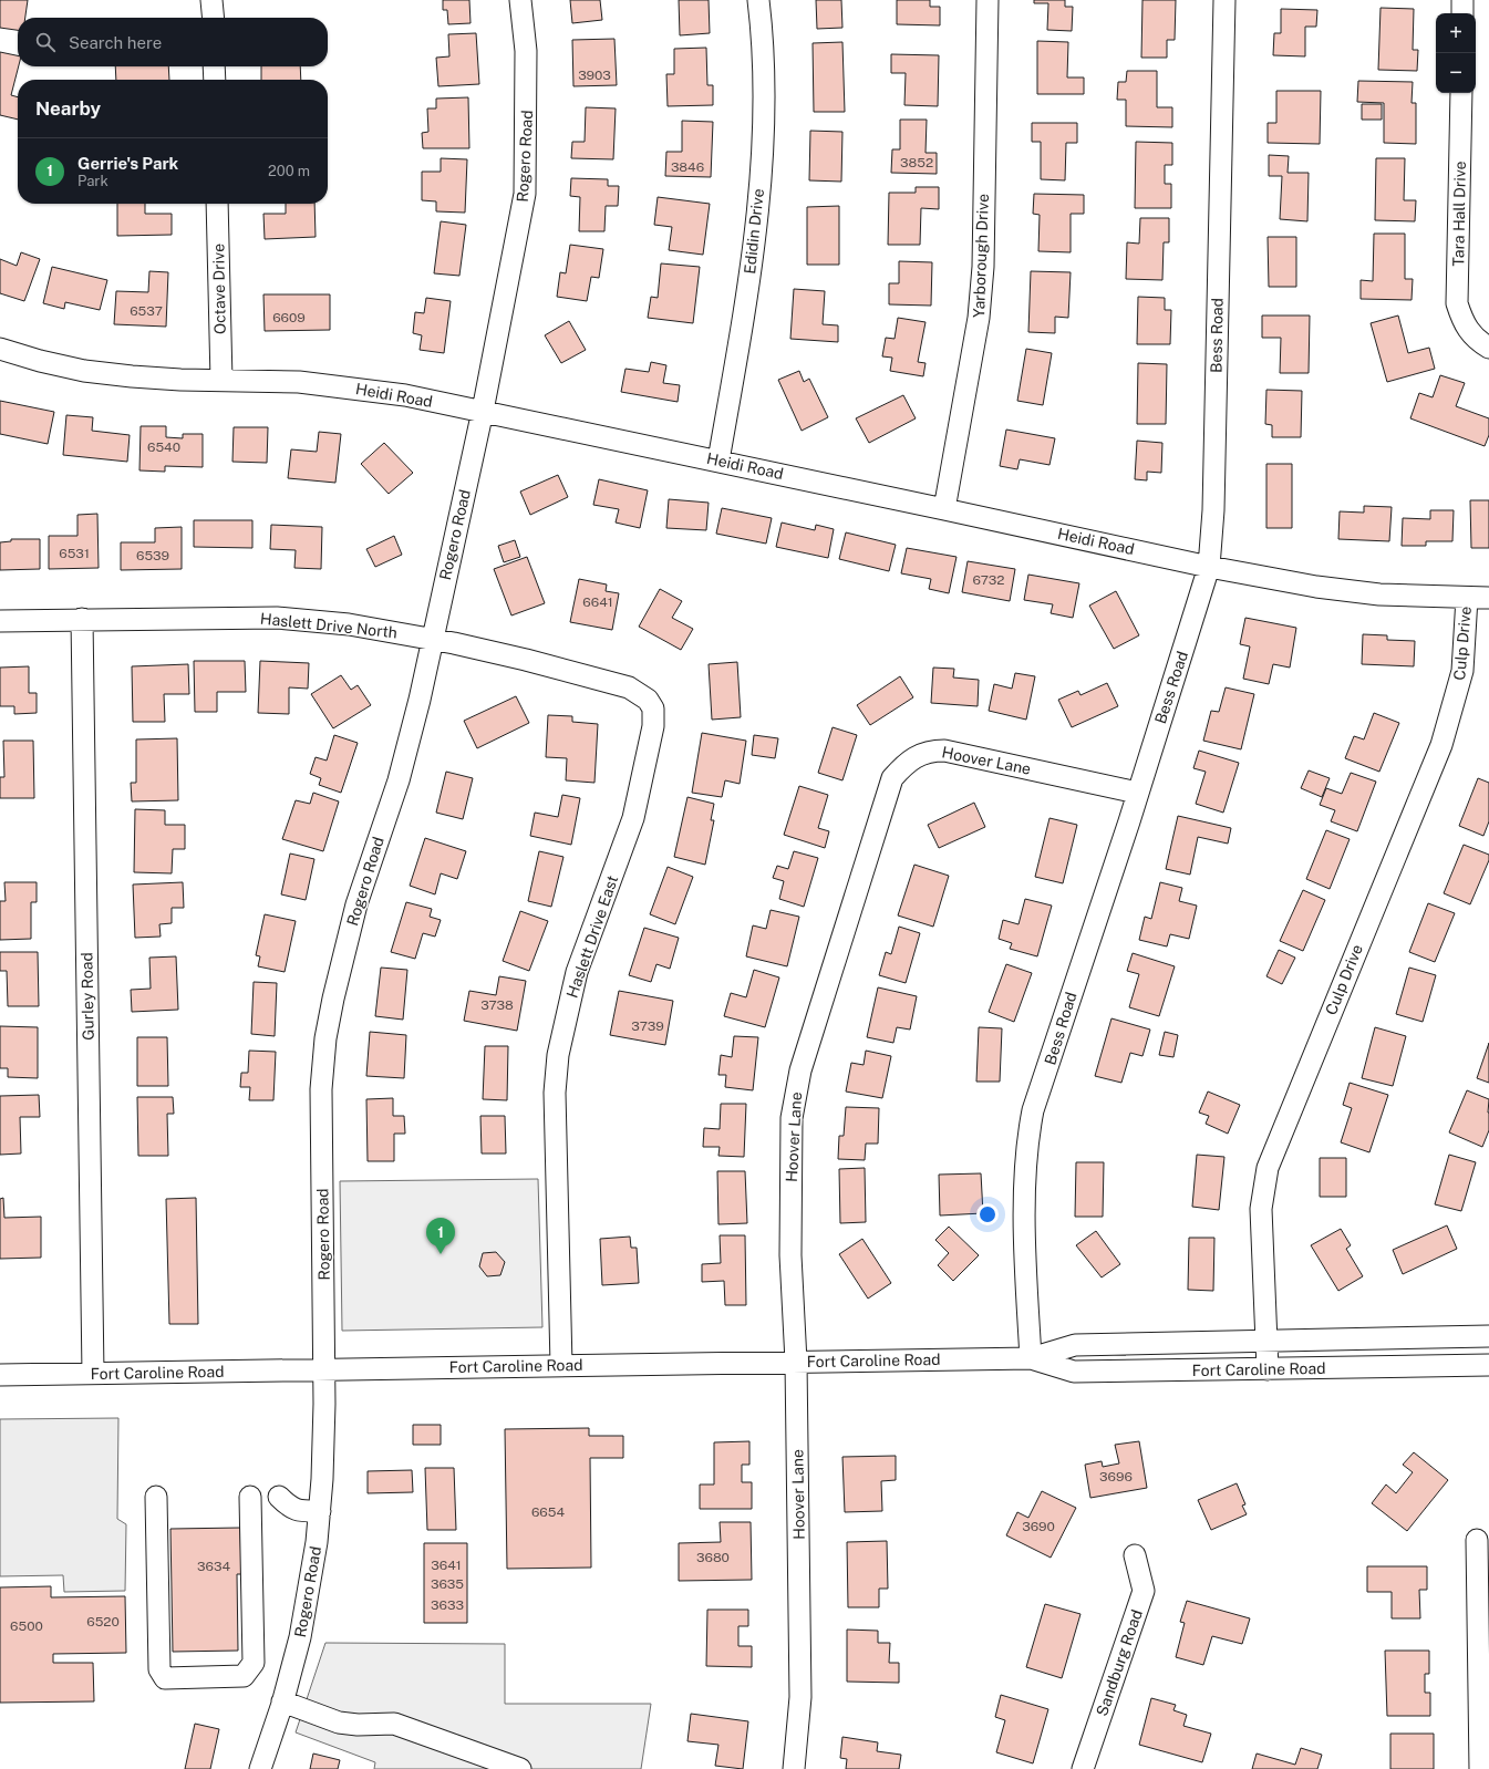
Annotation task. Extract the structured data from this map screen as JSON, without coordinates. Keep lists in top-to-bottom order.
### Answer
{
  "streets": {
    "street": [
      "Rogero Road",
      "Tara Hall Drive",
      "Edidin Drive",
      "Yarborough Drive",
      "Octave Drive",
      "Bess Road",
      "Heidi Road",
      "Haslett Drive North",
      "Culp Drive",
      "Hoover Lane",
      "Haslett Drive East",
      "Gurley Road",
      "Fort Caroline Road",
      "Sandburg Road"
    ]
  },
  "crossings": [
    ["Rogero Road", "Heidi Road"],
    ["Rogero Road", "Haslett Drive North"],
    ["Rogero Road", "Fort Caroline Road"],
    ["Edidin Drive", "Heidi Road"],
    ["Yarborough Drive", "Heidi Road"],
    ["Octave Drive", "Heidi Road"],
    ["Bess Road", "Heidi Road"],
    ["Bess Road", "Hoover Lane"],
    ["Bess Road", "Fort Caroline Road"],
    ["Heidi Road", "Culp Drive"],
    ["Haslett Drive North", "Haslett Drive East"],
    ["Haslett Drive North", "Gurley Road"],
    ["Culp Drive", "Fort Caroline Road"],
    ["Hoover Lane", "Fort Caroline Road"],
    ["Haslett Drive East", "Fort Caroline Road"],
    ["Gurley Road", "Fort Caroline Road"]
  ],
  "house_numbers": [
    "3903",
    "3852",
    "3846",
    "6537",
    "6609",
    "6540",
    "6531",
    "6539",
    "6732",
    "6641",
    "3738",
    "3739",
    "3696",
    "6654",
    "3690",
    "3680",
    "3641",
    "3634",
    "3635",
    "3633",
    "6520",
    "6500"
  ],
  "page": {
    "map_buttons": ["+", "−"],
    "search": "Search here",
    "heading": "Nearby",
    "list": [
      {
        "mark": "1",
        "name": "Gerrie's Park",
        "note": "Park",
        "value": "200 m"
      }
    ],
    "pins": "1"
  }
}
